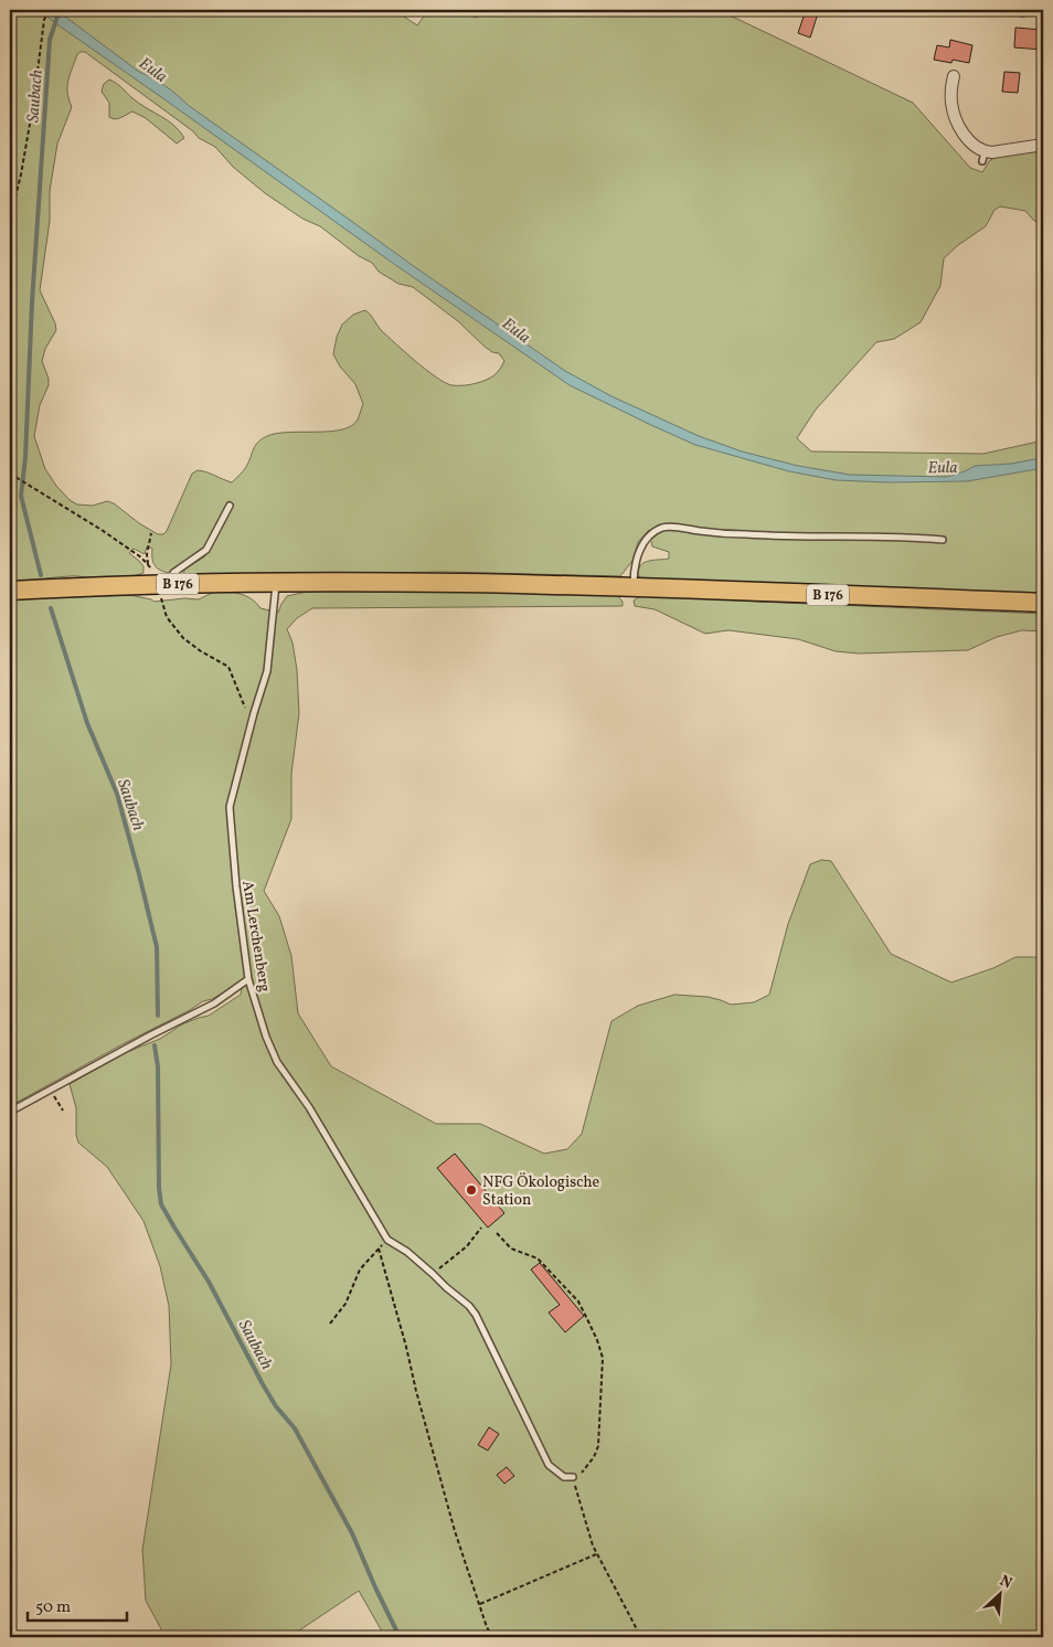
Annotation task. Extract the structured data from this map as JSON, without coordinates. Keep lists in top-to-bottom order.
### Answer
{
  "streets": {
    "main road": ["B 176"],
    "lane": ["Am Lerchenberg"]
  },
  "crossings": [
    ["B 176", "Am Lerchenberg"]
  ],
  "water": ["Eula", "Saubach"],
  "places": ["NFG Ökologische Station"],
  "scale_bar": "50 m",
  "north": "top right"
}
